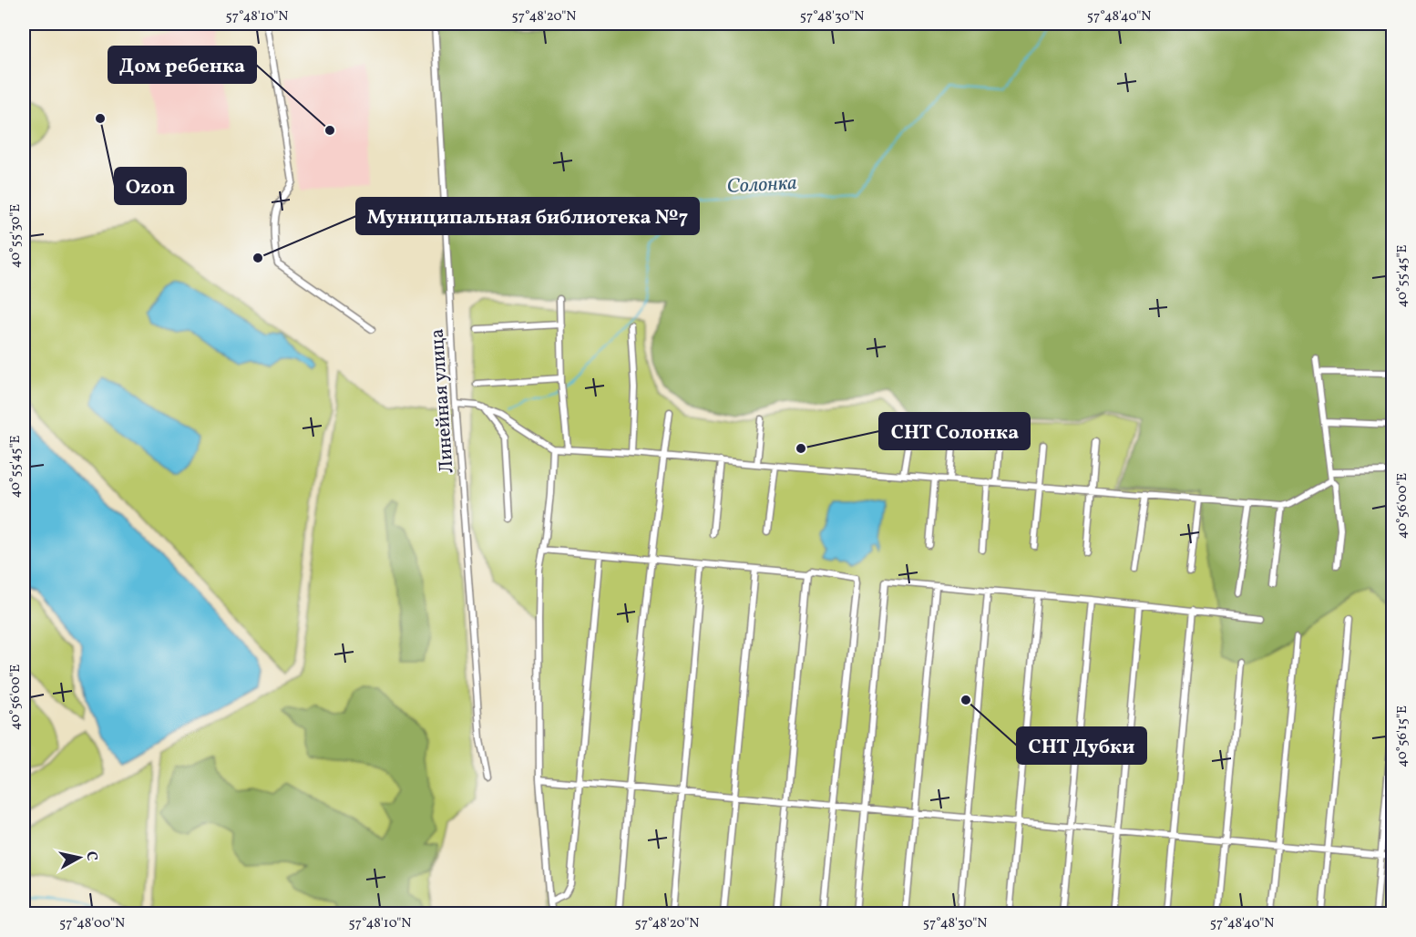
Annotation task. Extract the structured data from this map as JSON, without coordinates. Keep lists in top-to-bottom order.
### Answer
{
  "streets": {
    "street": ["Линейная улица"]
  },
  "water": ["Солонка"],
  "places": [
    "Ozon",
    "Дом ребенка",
    "Муниципальная библиотека №7",
    "СНТ Солонка",
    "СНТ Дубки"
  ],
  "north": "right",
  "coordinates": [
    "57°48'10\"N",
    "57°48'20\"N",
    "57°48'30\"N",
    "57°48'40\"N",
    "40°55'30\"E",
    "40°55'45\"E",
    "40°56'00\"E",
    "40°56'15\"E",
    "57°48'00\"N"
  ]
}
